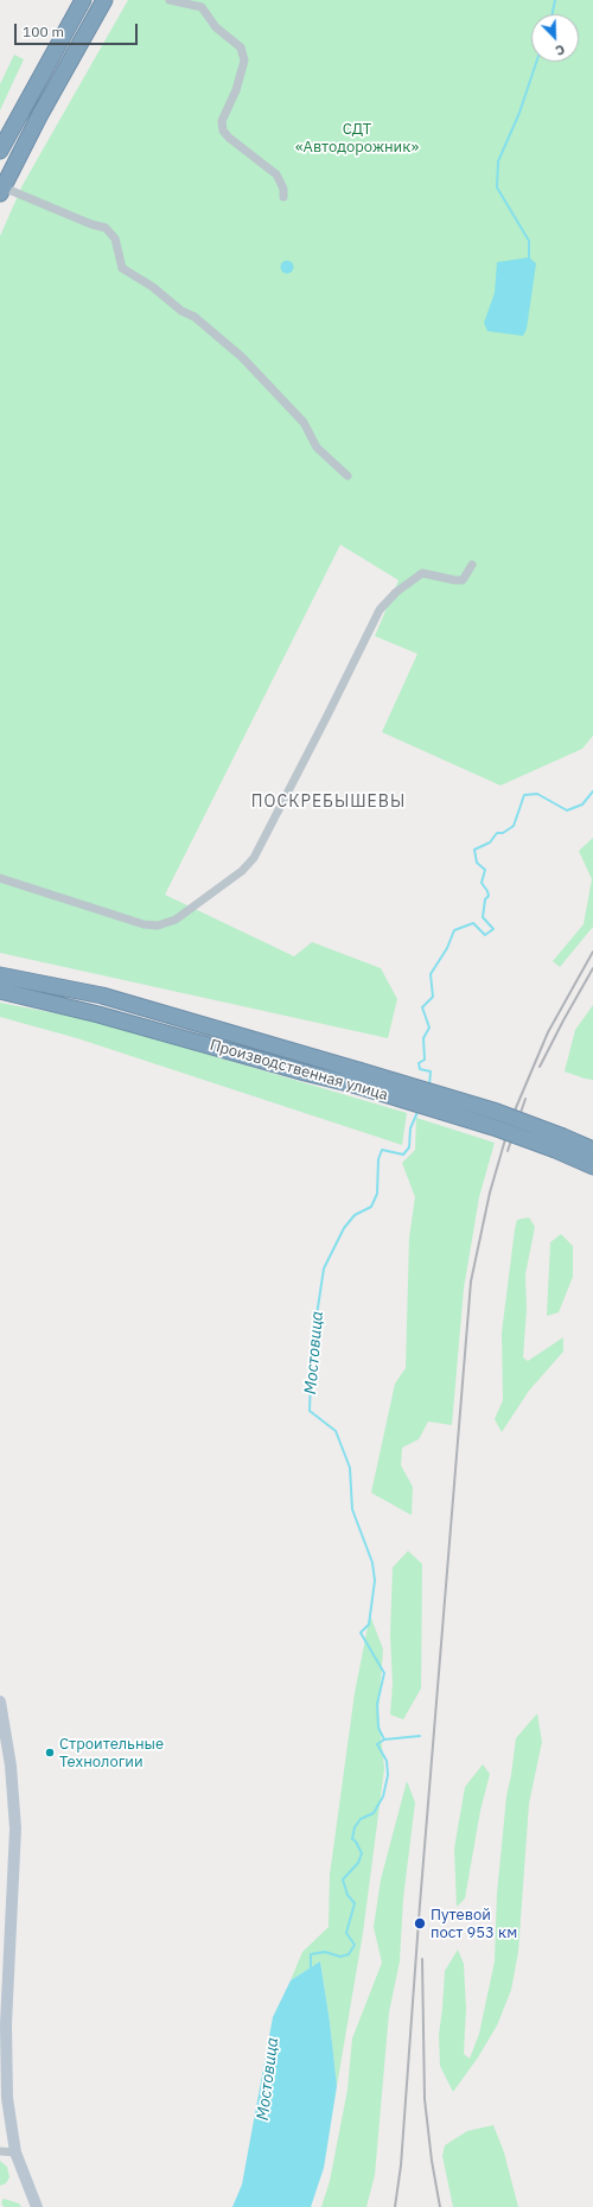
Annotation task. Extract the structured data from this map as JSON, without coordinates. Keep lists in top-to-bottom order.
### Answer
{
  "streets": {
    "highway": ["Производственная улица"]
  },
  "districts": ["ПОСКРЕБЫШЕВЫ"],
  "water": ["Мостовица"],
  "parks": ["СДТ «Автодорожник»"],
  "places": ["Строительные Технологии", "Путевой пост 953 км"],
  "scale_bar": "100 m",
  "north": "bottom right"
}
